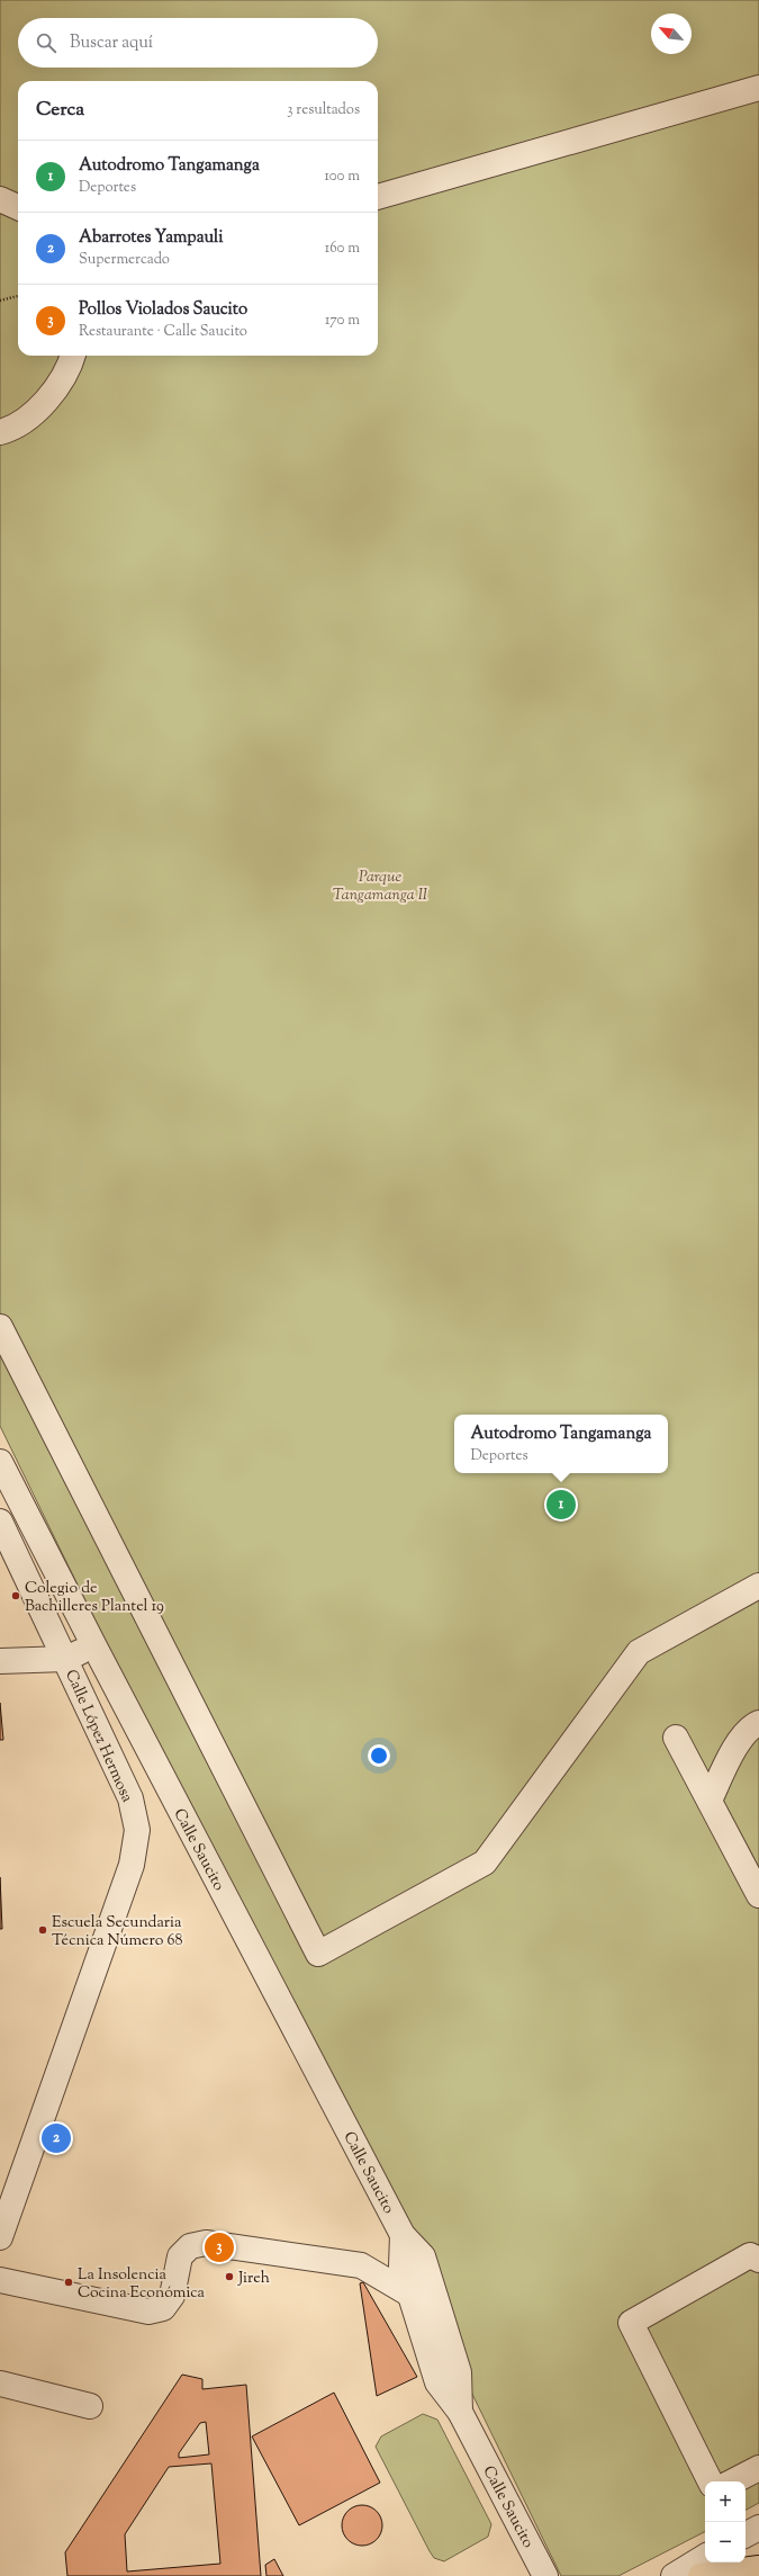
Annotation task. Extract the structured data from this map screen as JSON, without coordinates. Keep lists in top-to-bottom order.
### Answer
{
  "streets": {
    "street": ["Calle López Hermosa", "Calle Saucito"]
  },
  "parks": ["Parque Tangamanga II"],
  "places": [
    "Colegio de Bachilleres Plantel 19",
    "Escuela Secundaria Técnica Número 68",
    "Jireh",
    "La Insolencia Cocina Económica"
  ],
  "north": "top left",
  "page": {
    "search": "Buscar aquí",
    "heading": ["Cerca", "3 resultados"],
    "list": [
      {
        "mark": "1",
        "name": "Autodromo Tangamanga",
        "note": "Deportes",
        "value": "100 m"
      },
      {
        "mark": "2",
        "name": "Abarrotes Yampauli",
        "note": "Supermercado",
        "value": "160 m"
      },
      {
        "mark": "3",
        "name": "Pollos Violados Saucito",
        "note": "Restaurante · Calle Saucito",
        "value": "170 m"
      }
    ],
    "popup": ["Autodromo Tangamanga", "Deportes"],
    "pins": ["1", "2", "3"],
    "map_buttons": ["+", "−"]
  }
}
